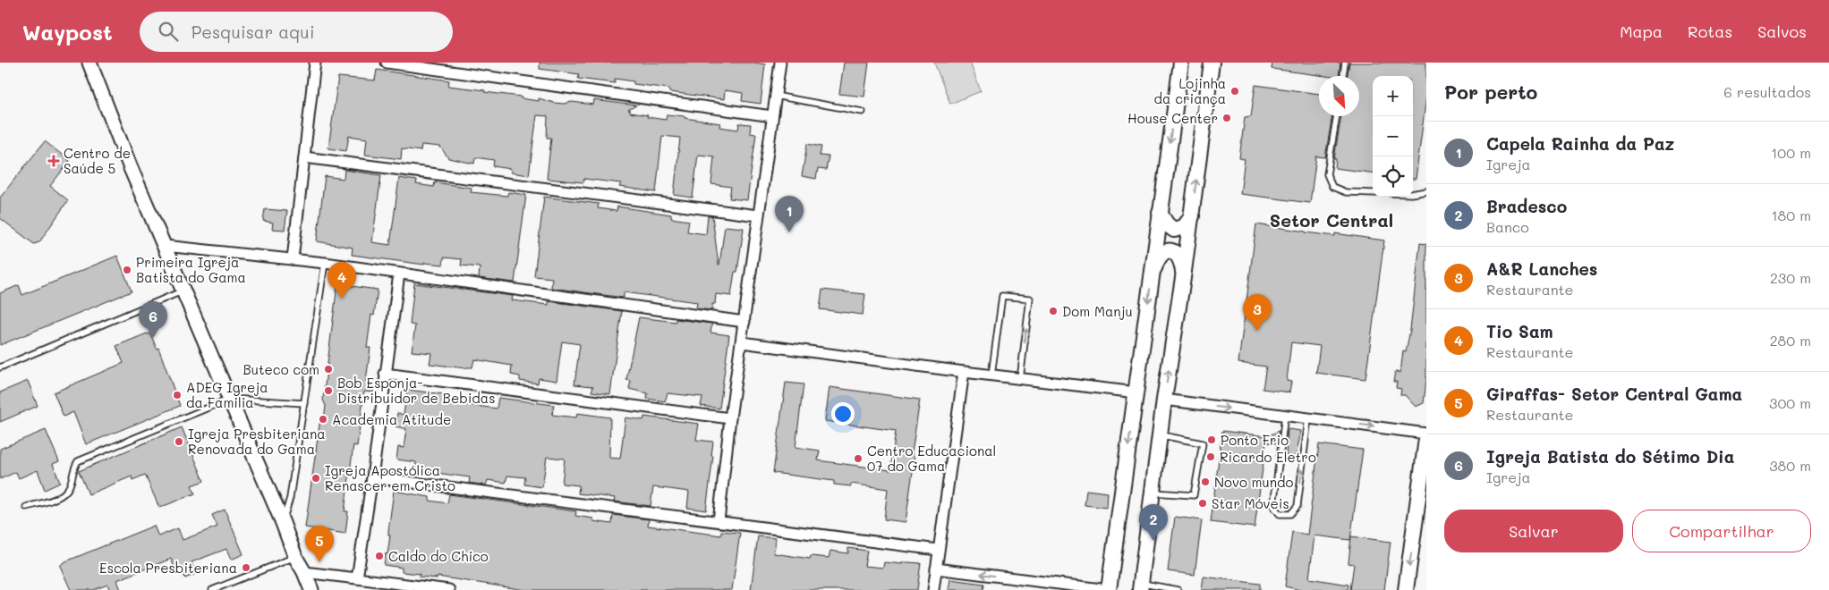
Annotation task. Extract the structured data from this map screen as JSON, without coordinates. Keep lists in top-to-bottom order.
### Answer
{
  "districts": ["Setor Central"],
  "places": {
    "other": [
      "Lojinha da criança",
      "House Center",
      "Primeira Igreja Batista do Gama",
      "Dom Manju",
      "Buteco com",
      "Bob Esponja- Distribuidor de Bebidas",
      "ADEG Igreja da Familia",
      "Academia Atitude",
      "Ponto Frio",
      "Igreja Presbiteriana Renovada do Gama",
      "Ricardo Eletro",
      "Centro Educacional 07 do Gama",
      "Igreja Apostólica Renascer em Cristo",
      "Novo mundo",
      "Star Móveis",
      "Caldo do Chico",
      "Escola Presbiteriana"
    ],
    "health": ["Centro de Saúde 5"]
  },
  "north": "bottom right",
  "page": {
    "header": "Waypost",
    "search": "Pesquisar aqui",
    "nav": ["Mapa", "Rotas", "Salvos"],
    "heading": ["Por perto", "6 resultados"],
    "map_buttons": ["+", "−"],
    "list": [
      {
        "mark": "1",
        "name": "Capela Rainha da Paz",
        "note": "Igreja",
        "value": "100 m"
      },
      {
        "mark": "2",
        "name": "Bradesco",
        "note": "Banco",
        "value": "180 m"
      },
      {
        "mark": "3",
        "name": "A&R Lanches",
        "note": "Restaurante",
        "value": "230 m"
      },
      {
        "mark": "4",
        "name": "Tio Sam",
        "note": "Restaurante",
        "value": "280 m"
      },
      {
        "mark": "5",
        "name": "Giraffas- Setor Central Gama",
        "note": "Restaurante",
        "value": "300 m"
      },
      {
        "mark": "6",
        "name": "Igreja Batista do Sétimo Dia",
        "note": "Igreja",
        "value": "380 m"
      }
    ],
    "pins": [
      "1",
      "4",
      "3",
      "6",
      "2",
      "5"
    ],
    "buttons": ["Salvar", "Compartilhar"]
  }
}
